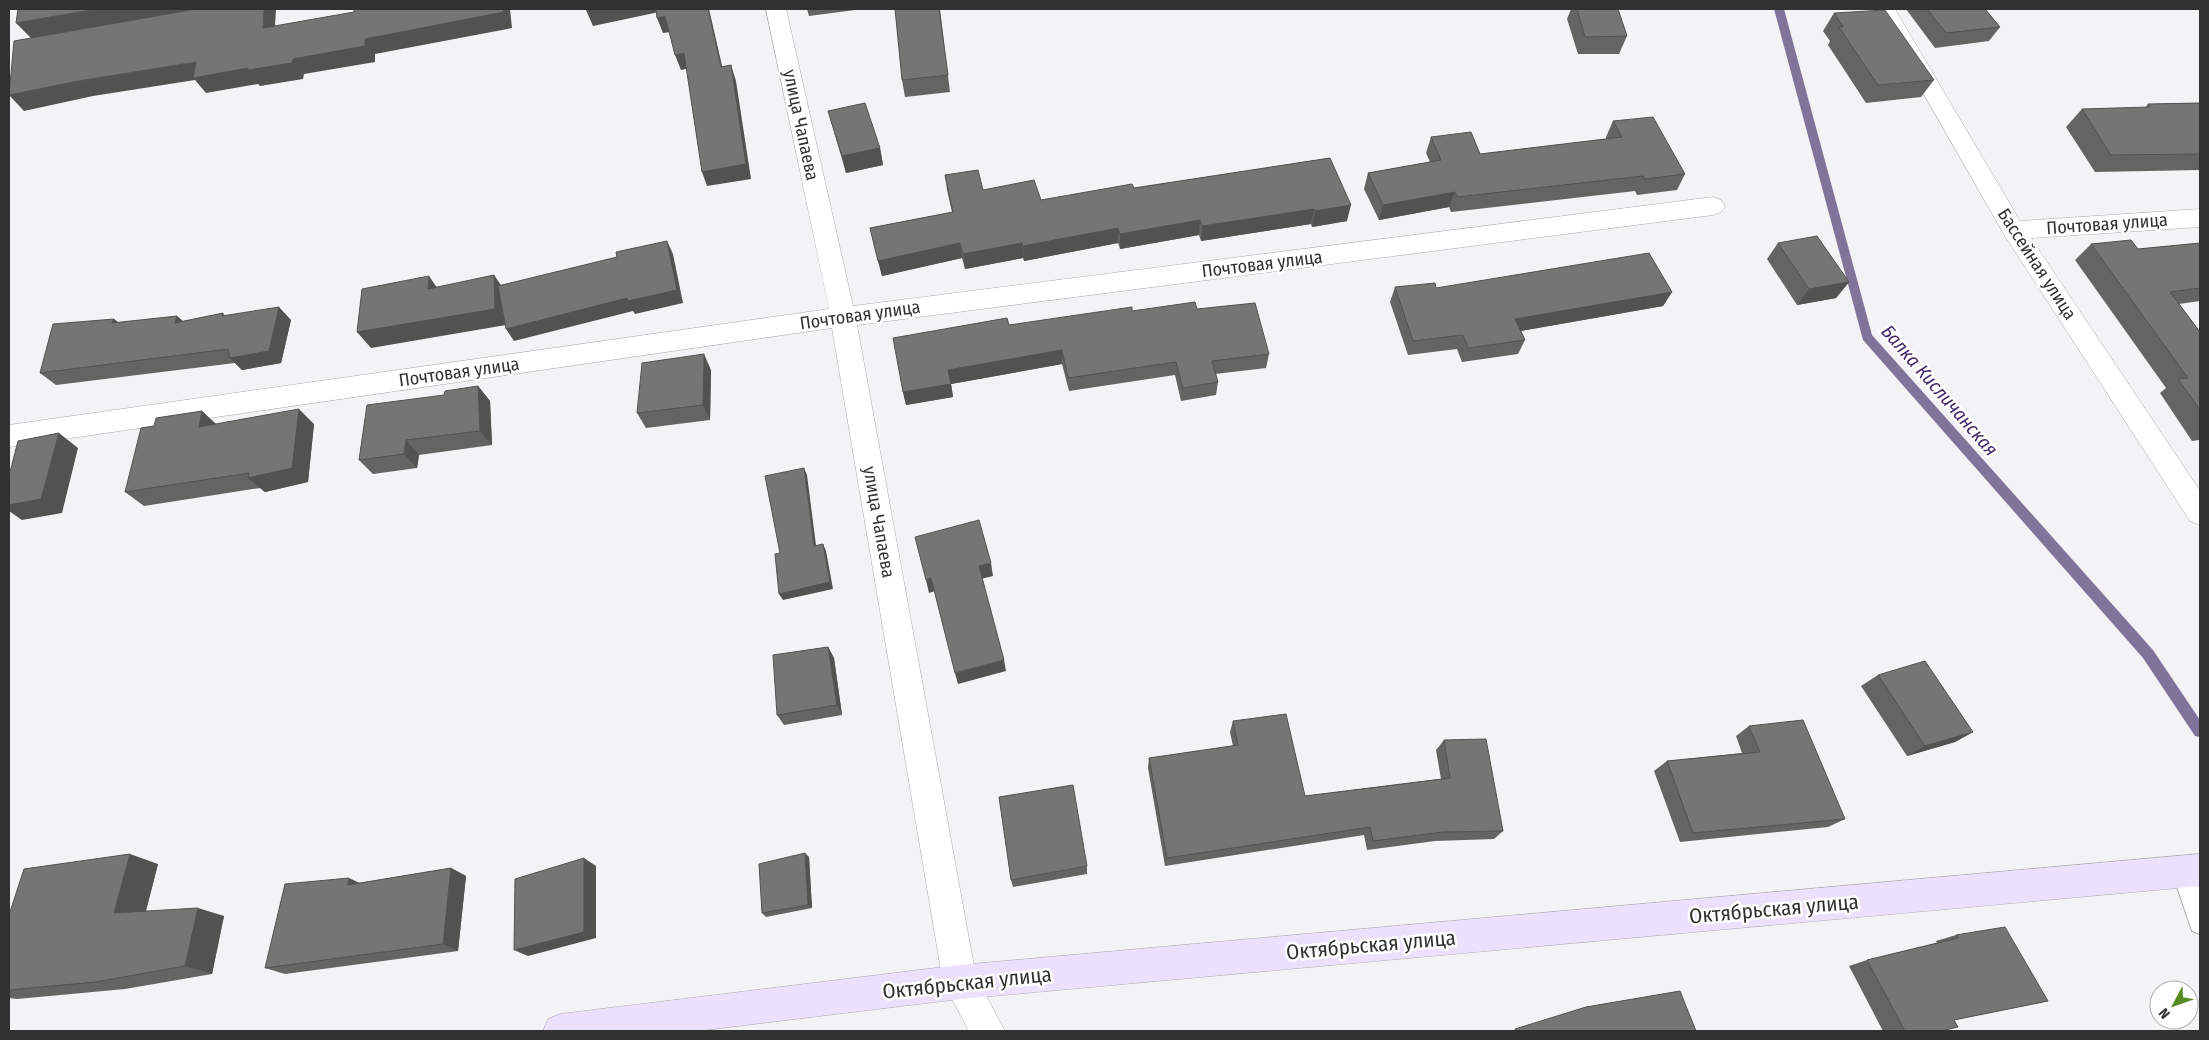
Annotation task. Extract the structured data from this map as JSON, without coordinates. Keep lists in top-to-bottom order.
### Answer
{
  "streets": {
    "main road": ["Октябрьская улица"],
    "street": ["улица Чапаева", "Почтовая улица", "Бассейная улица"]
  },
  "crossings": [
    ["улица Чапаева", "Почтовая улица"],
    ["улица Чапаева", "Октябрьская улица"],
    ["Почтовая улица", "Бассейная улица"]
  ],
  "water": ["Балка Кисличанская"],
  "north": "bottom left"
}
